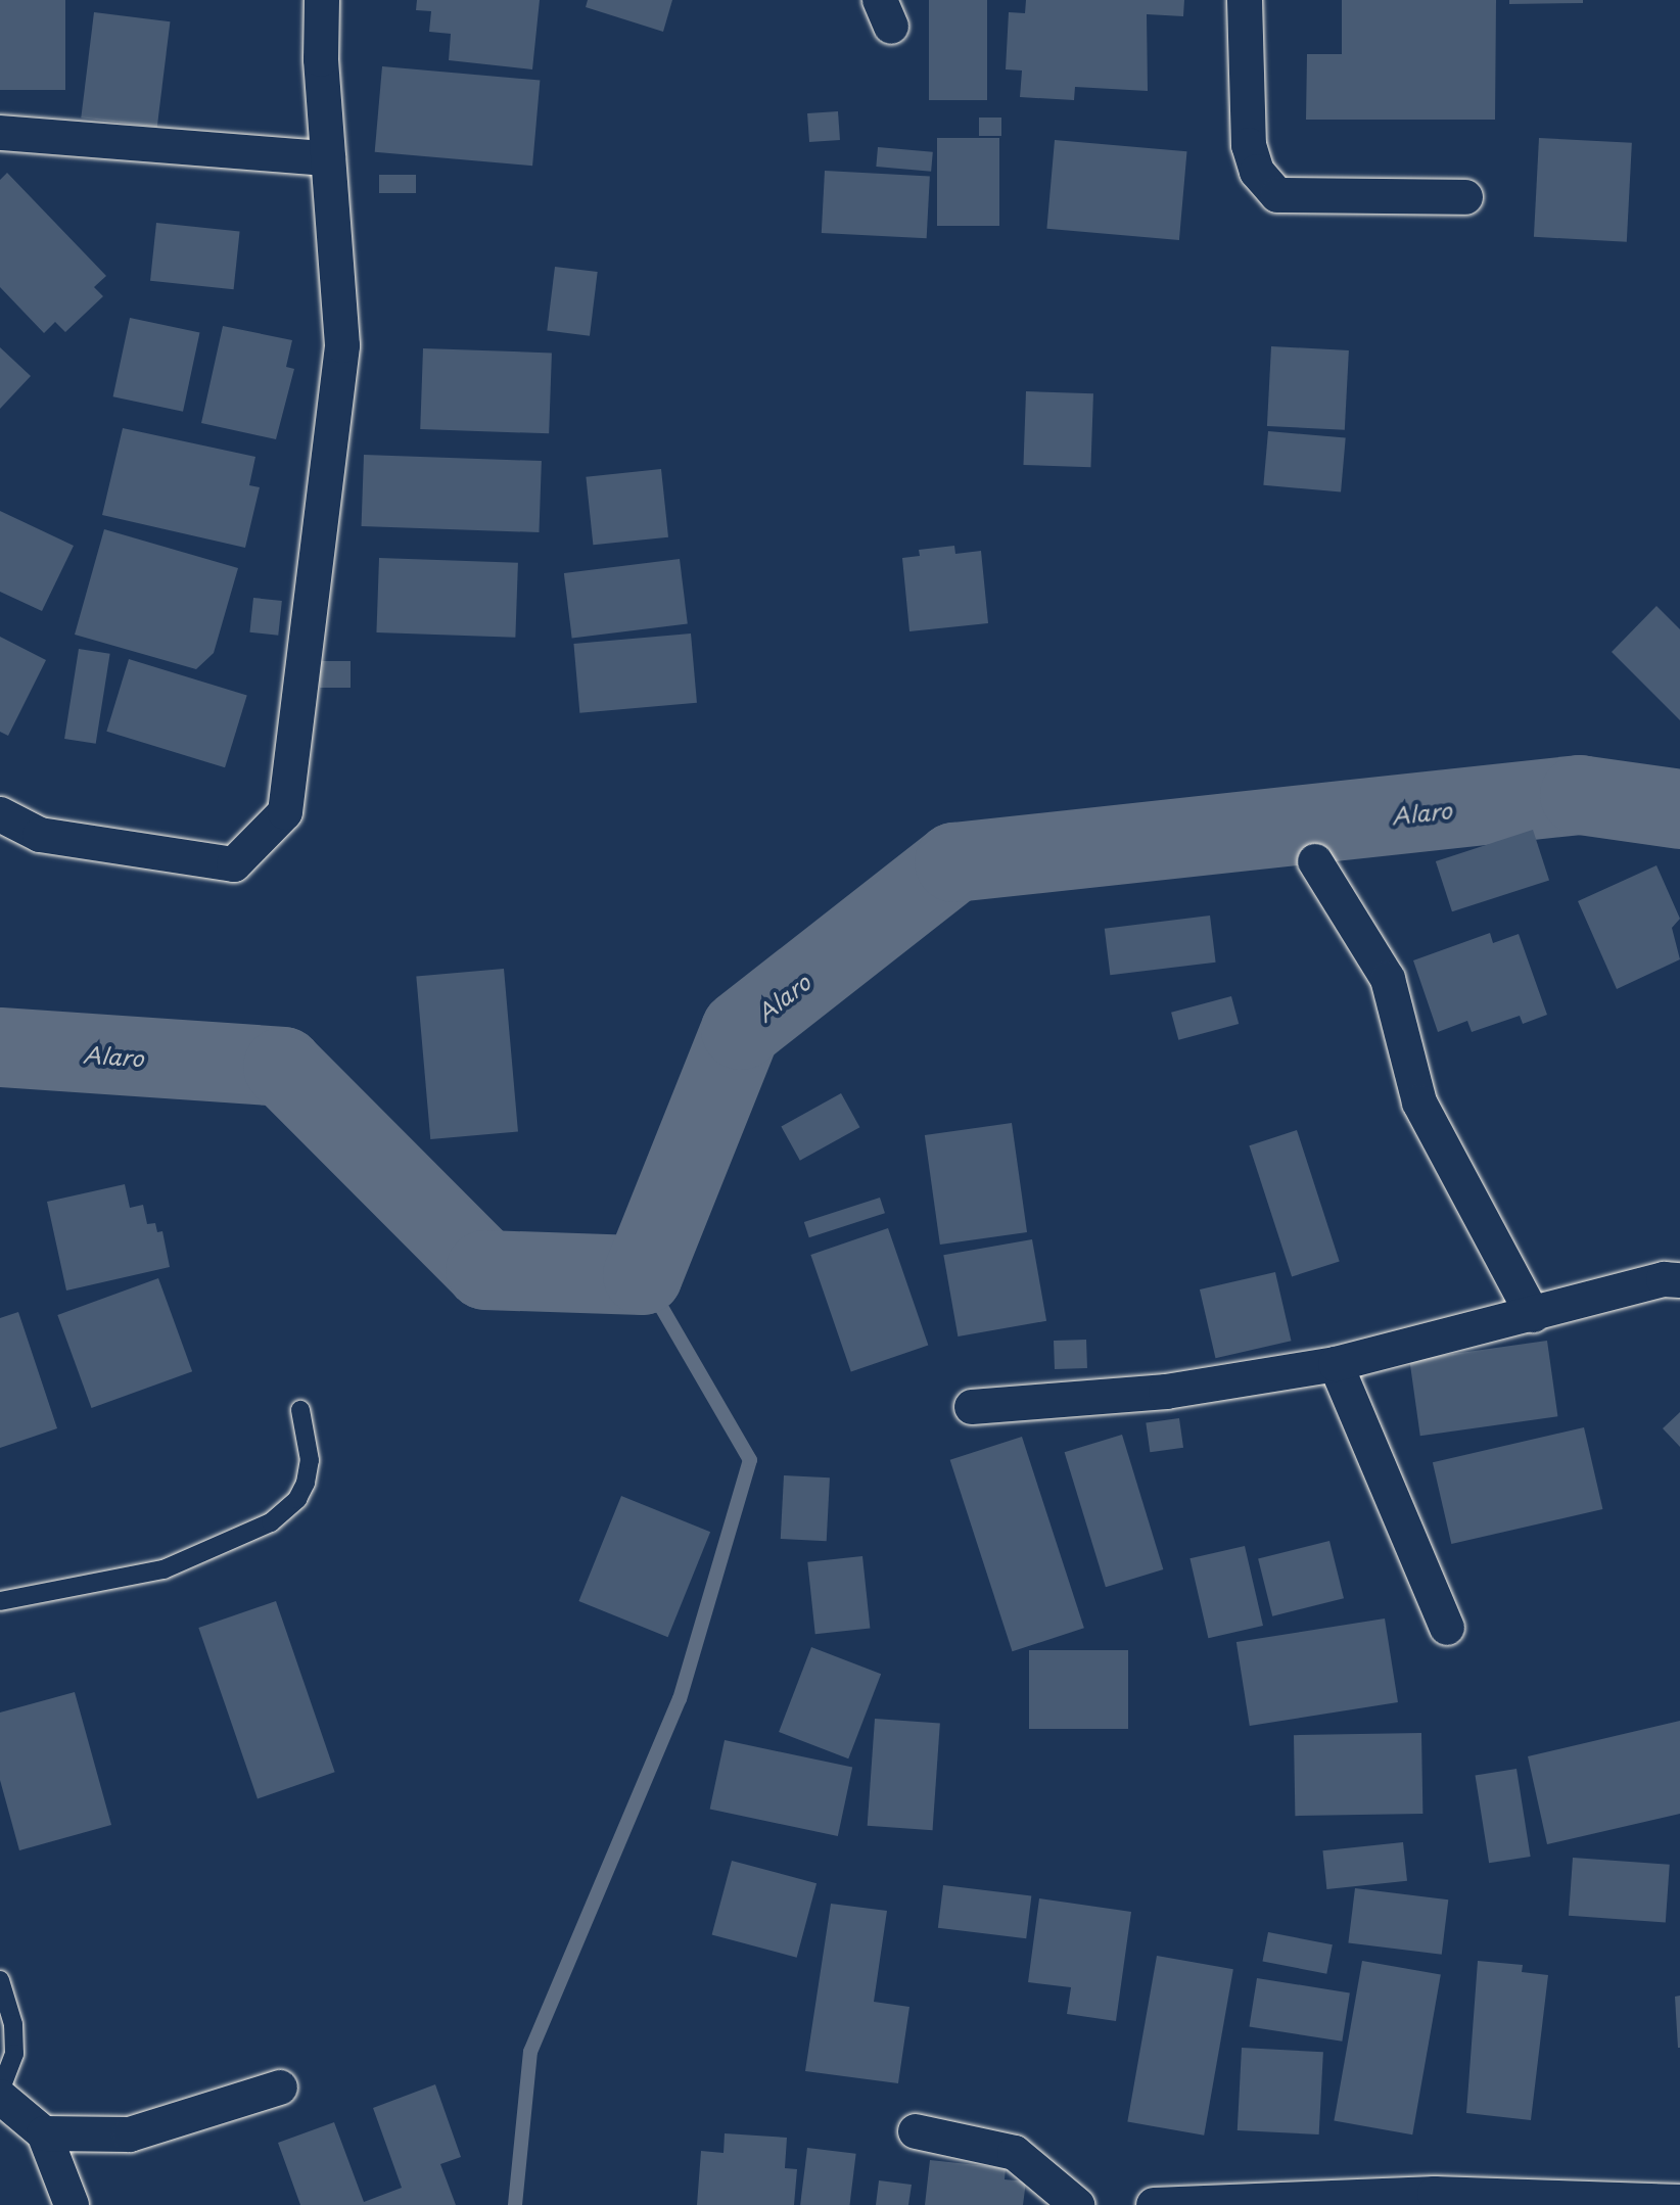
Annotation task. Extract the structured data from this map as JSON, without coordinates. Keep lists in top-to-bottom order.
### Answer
{
  "water": ["Alaro"]
}
